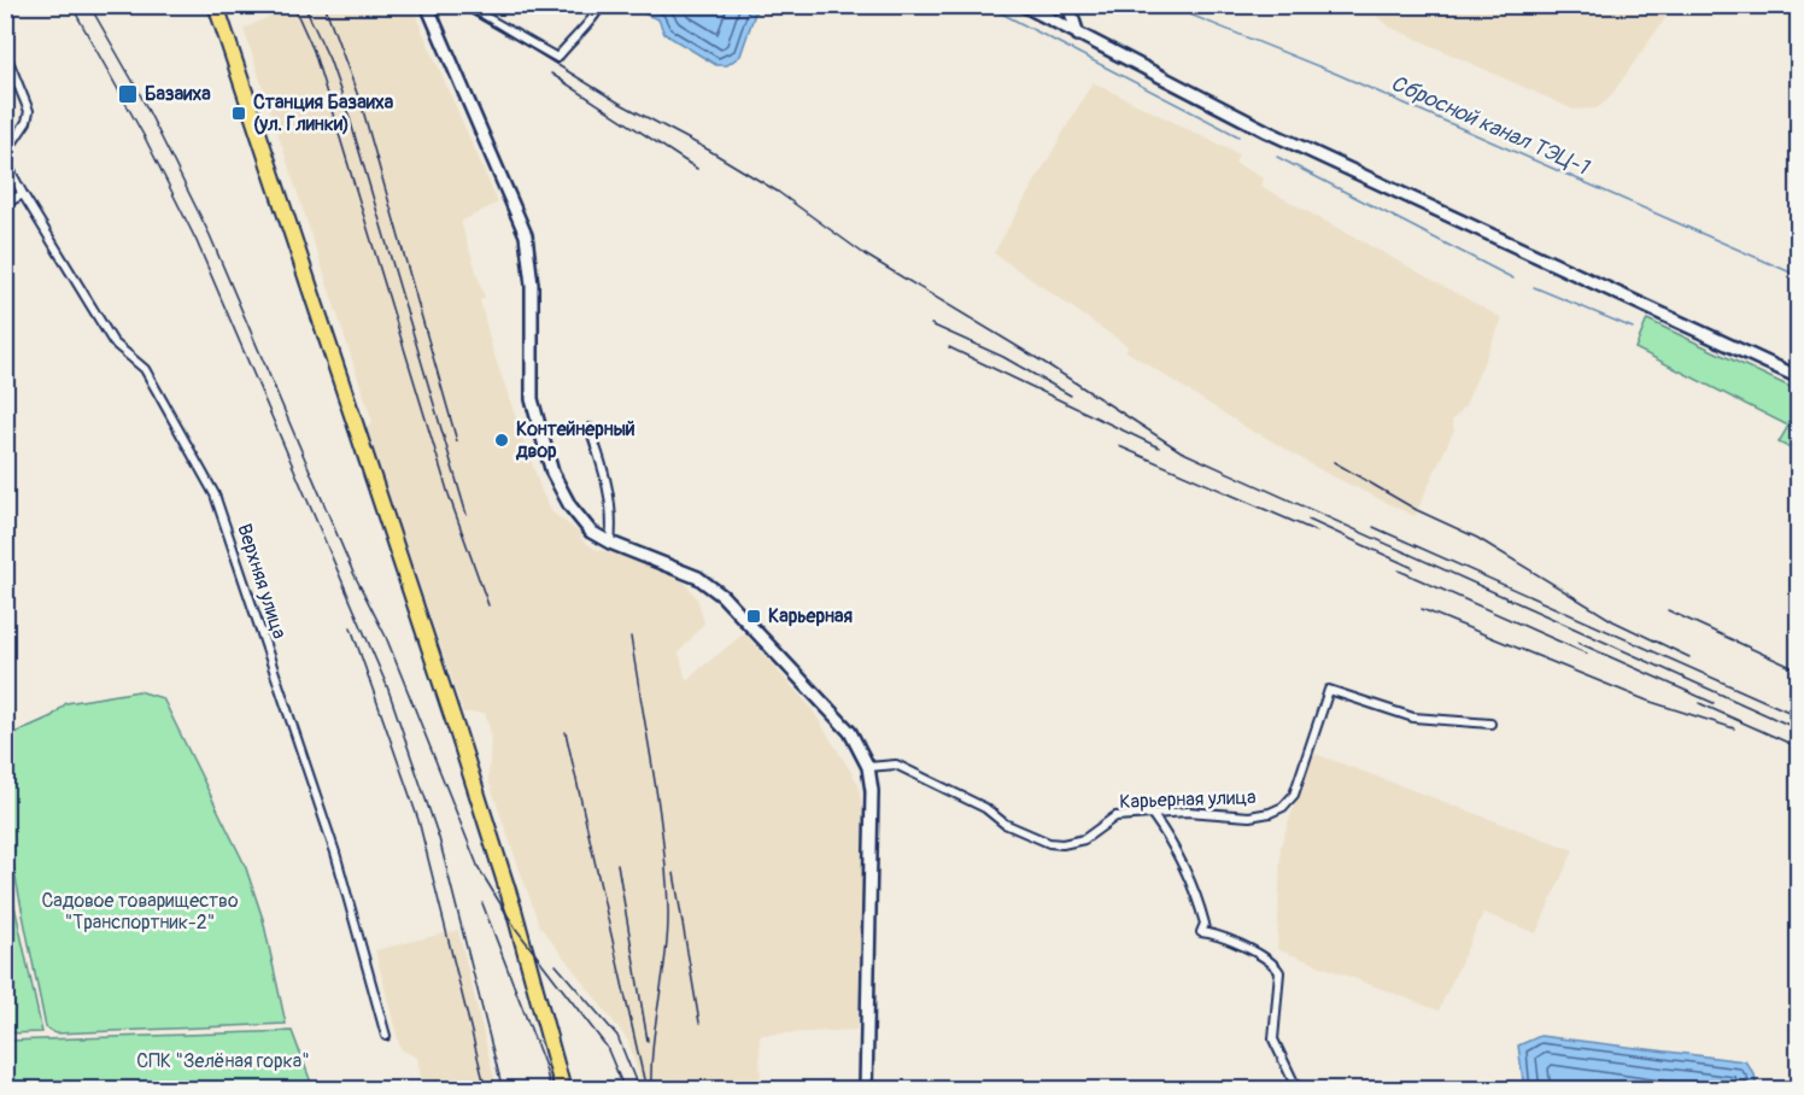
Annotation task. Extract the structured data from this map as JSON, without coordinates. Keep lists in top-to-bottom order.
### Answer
{
  "streets": {
    "street": ["Верхняя улица", "Карьерная улица"]
  },
  "water": ["Сбросной канал ТЭЦ-1"],
  "parks": ["Садовое товарищество \"Транспортник-2\"", "СПК \"Зелёная горка\""],
  "places": {
    "transit": ["Базаиха", "Станция Базаиха (ул. Глинки)", "Карьерная"],
    "other": ["Контейнерный двор"]
  }
}
